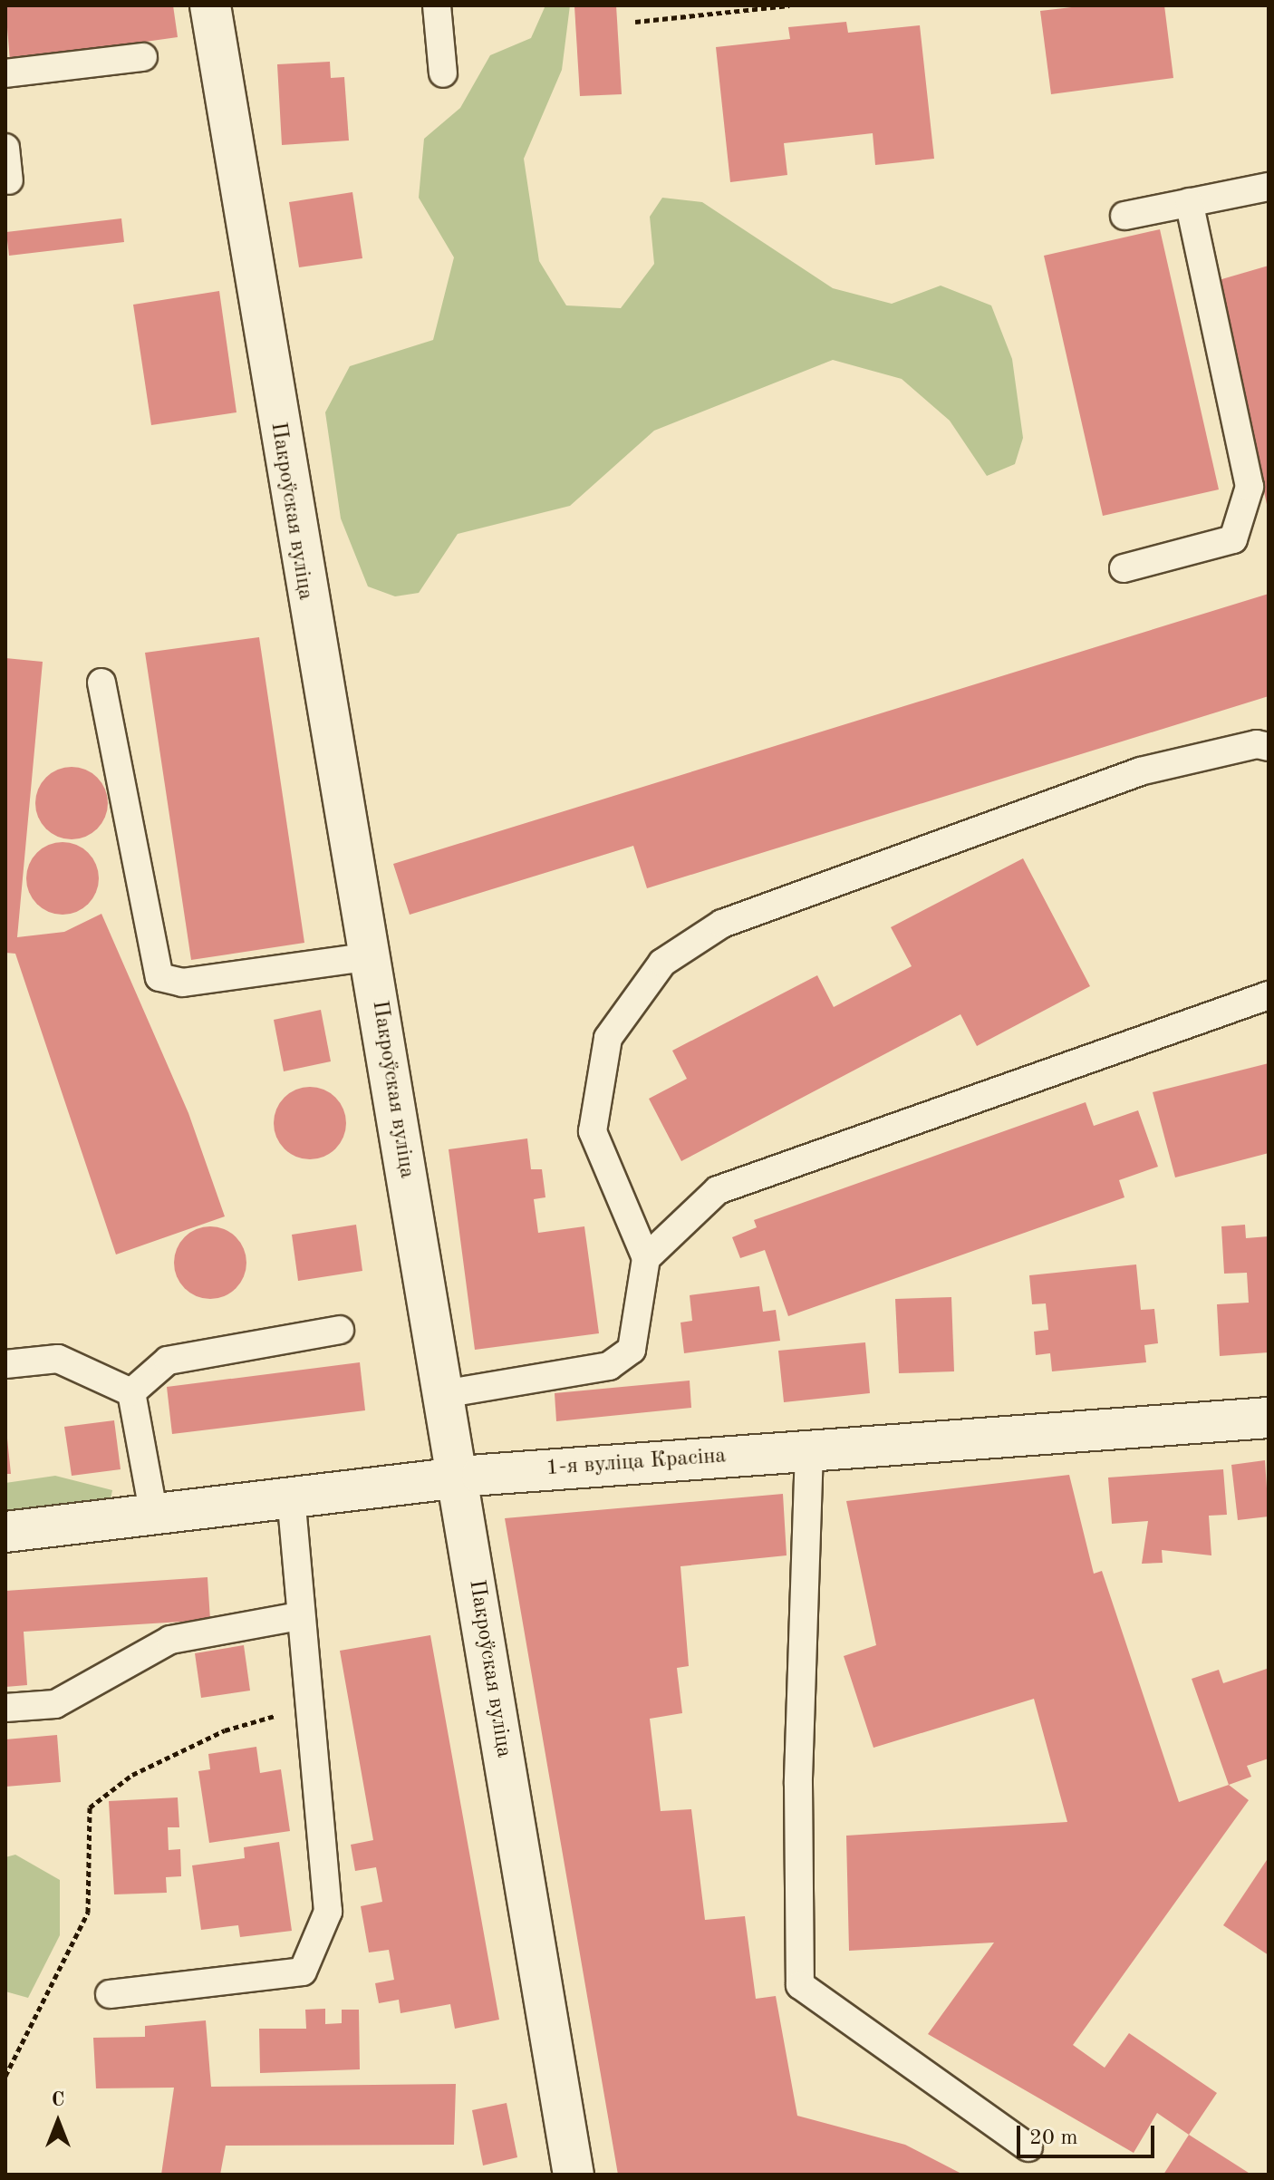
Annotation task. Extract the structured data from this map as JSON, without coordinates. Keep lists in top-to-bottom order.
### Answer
{
  "streets": {
    "street": ["Пакроўская вуліца", "1-я вуліца Красіна"]
  },
  "crossings": [
    ["Пакроўская вуліца", "1-я вуліца Красіна"]
  ],
  "scale_bar": "20 m",
  "north": "top"
}
